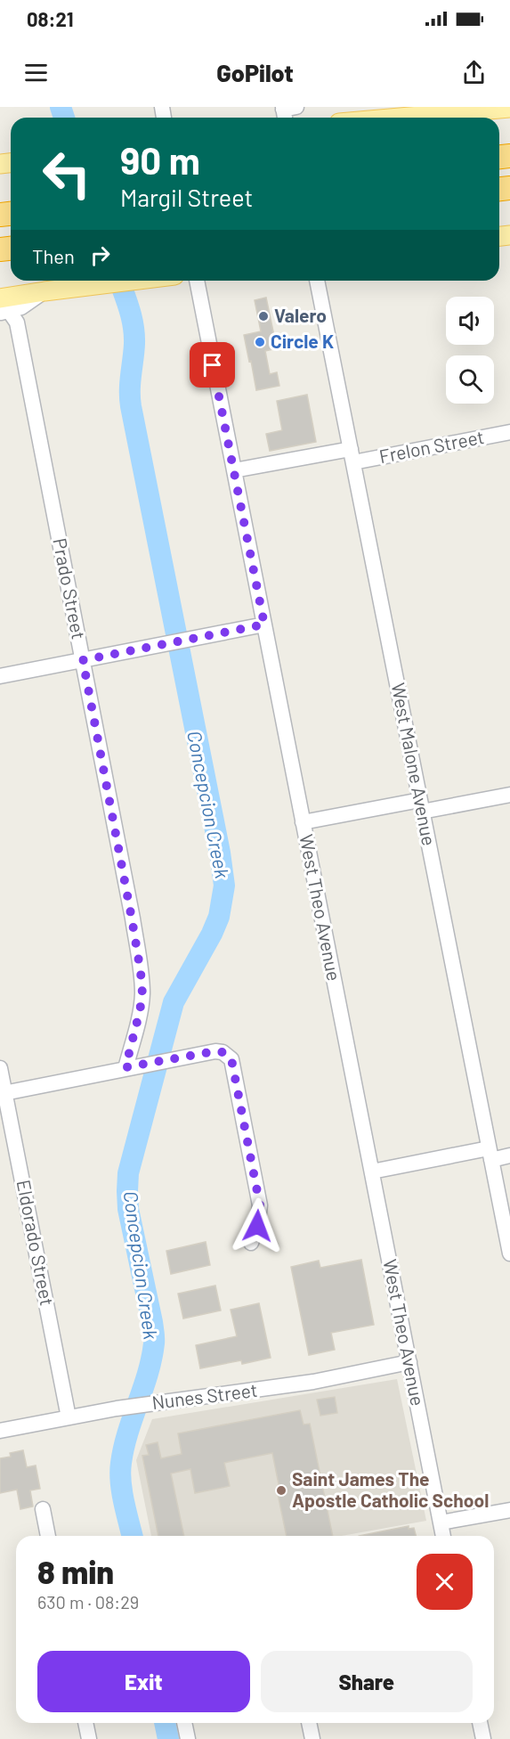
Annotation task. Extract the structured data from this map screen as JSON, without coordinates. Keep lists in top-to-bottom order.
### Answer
{
  "streets": {
    "street": [
      "Frelon Street",
      "Prado Street",
      "West Malone Avenue",
      "West Theo Avenue",
      "Eldorado Street",
      "Nunes Street"
    ]
  },
  "crossings": [
    ["Frelon Street", "West Malone Avenue"],
    ["Frelon Street", "West Theo Avenue"],
    ["West Theo Avenue", "Nunes Street"],
    ["Eldorado Street", "Nunes Street"]
  ],
  "water": ["Concepcion Creek"],
  "places": ["Valero", "Circle K", "Saint James The Apostle Catholic School"],
  "page": {
    "status": "08:21",
    "header": "GoPilot",
    "turn": ["90 m", "Margil Street"],
    "then": "Then",
    "heading": ["8 min", "630 m · 08:29"],
    "buttons": ["Exit", "Share"]
  }
}
